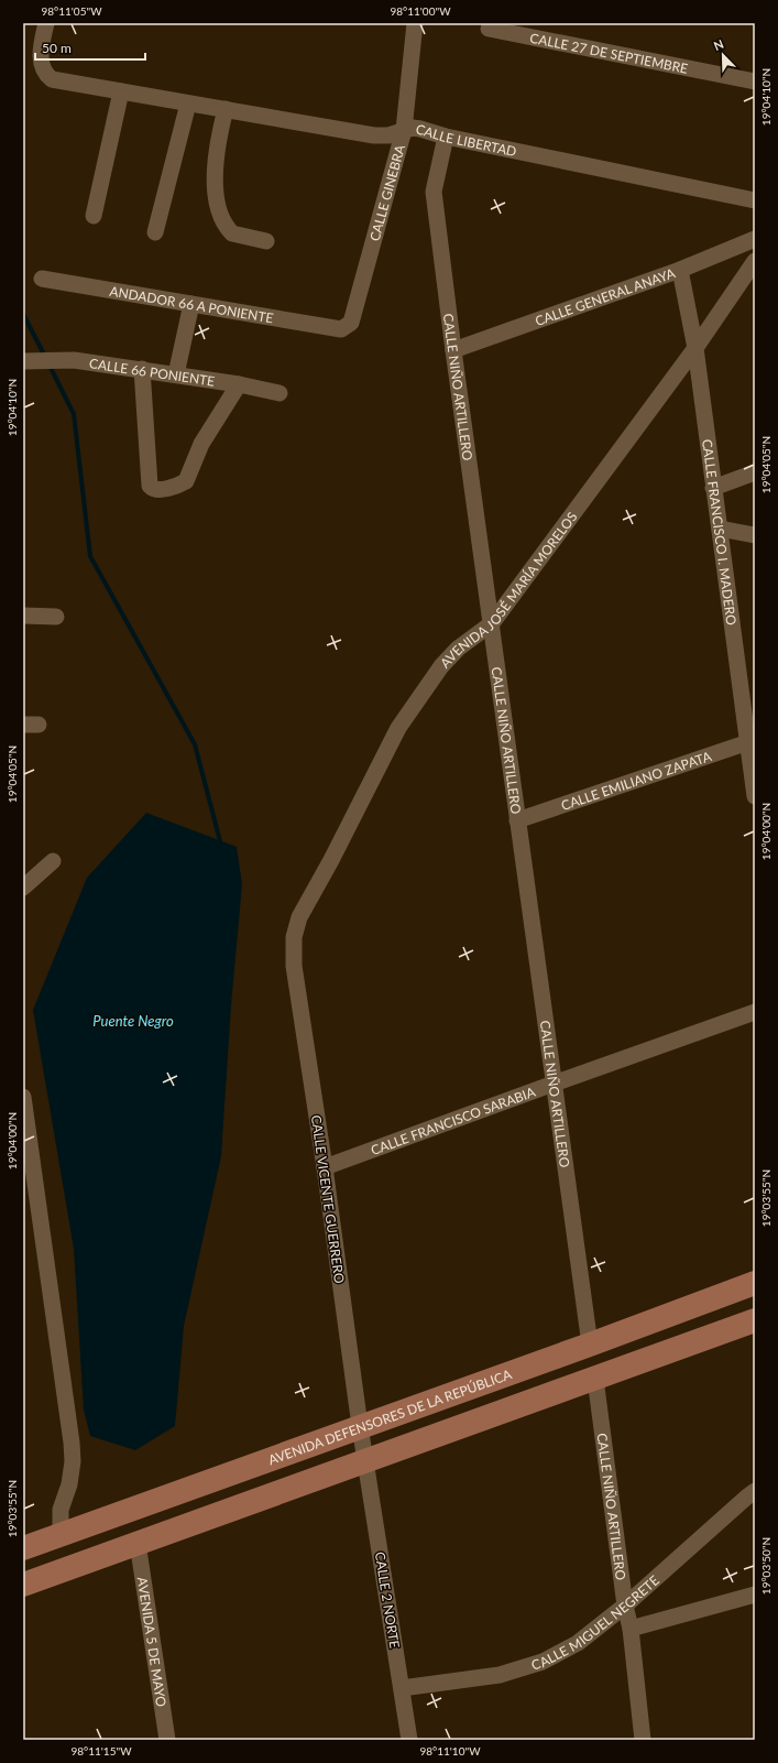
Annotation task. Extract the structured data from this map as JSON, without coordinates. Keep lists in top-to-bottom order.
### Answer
{
  "streets": {
    "main road": ["AVENIDA DEFENSORES DE LA REPÚBLICA"],
    "street": [
      "CALLE 27 DE SEPTIEMBRE",
      "CALLE LIBERTAD",
      "CALLE GINEBRA",
      "CALLE GENERAL ANAYA",
      "ANDADOR 66 A PONIENTE",
      "CALLE 66 PONIENTE",
      "CALLE NIÑO ARTILLERO",
      "CALLE FRANCISCO I. MADERO",
      "AVENIDA JOSÉ MARÍA MORELOS",
      "CALLE EMILIANO ZAPATA",
      "CALLE FRANCISCO SARABIA",
      "CALLE VICENTE GUERRERO",
      "CALLE 2 NORTE",
      "CALLE MIGUEL NEGRETE",
      "AVENIDA 5 DE MAYO"
    ]
  },
  "crossings": [
    ["CALLE LIBERTAD", "CALLE GINEBRA"],
    ["CALLE LIBERTAD", "CALLE NIÑO ARTILLERO"],
    ["CALLE GINEBRA", "ANDADOR 66 A PONIENTE"],
    ["CALLE GENERAL ANAYA", "CALLE NIÑO ARTILLERO"],
    ["CALLE GENERAL ANAYA", "CALLE FRANCISCO I. MADERO"],
    ["CALLE NIÑO ARTILLERO", "AVENIDA JOSÉ MARÍA MORELOS"],
    ["CALLE NIÑO ARTILLERO", "CALLE EMILIANO ZAPATA"],
    ["CALLE NIÑO ARTILLERO", "CALLE FRANCISCO SARABIA"],
    ["CALLE NIÑO ARTILLERO", "AVENIDA DEFENSORES DE LA REPÚBLICA"],
    ["CALLE NIÑO ARTILLERO", "CALLE MIGUEL NEGRETE"],
    ["CALLE FRANCISCO I. MADERO", "AVENIDA JOSÉ MARÍA MORELOS"],
    ["CALLE FRANCISCO I. MADERO", "CALLE EMILIANO ZAPATA"],
    ["AVENIDA JOSÉ MARÍA MORELOS", "CALLE VICENTE GUERRERO"],
    ["CALLE FRANCISCO SARABIA", "CALLE VICENTE GUERRERO"],
    ["CALLE VICENTE GUERRERO", "AVENIDA DEFENSORES DE LA REPÚBLICA"],
    ["CALLE VICENTE GUERRERO", "CALLE 2 NORTE"],
    ["CALLE 2 NORTE", "CALLE MIGUEL NEGRETE"]
  ],
  "water": ["Puente Negro"],
  "scale_bar": "50 m",
  "north": "top left",
  "coordinates": [
    "98°11'05\"W",
    "98°11'00\"W",
    "19°04'10\"N",
    "19°04'05\"N",
    "19°04'00\"N",
    "19°03'55\"N",
    "19°03'50\"N",
    "98°11'15\"W",
    "98°11'10\"W"
  ]
}
